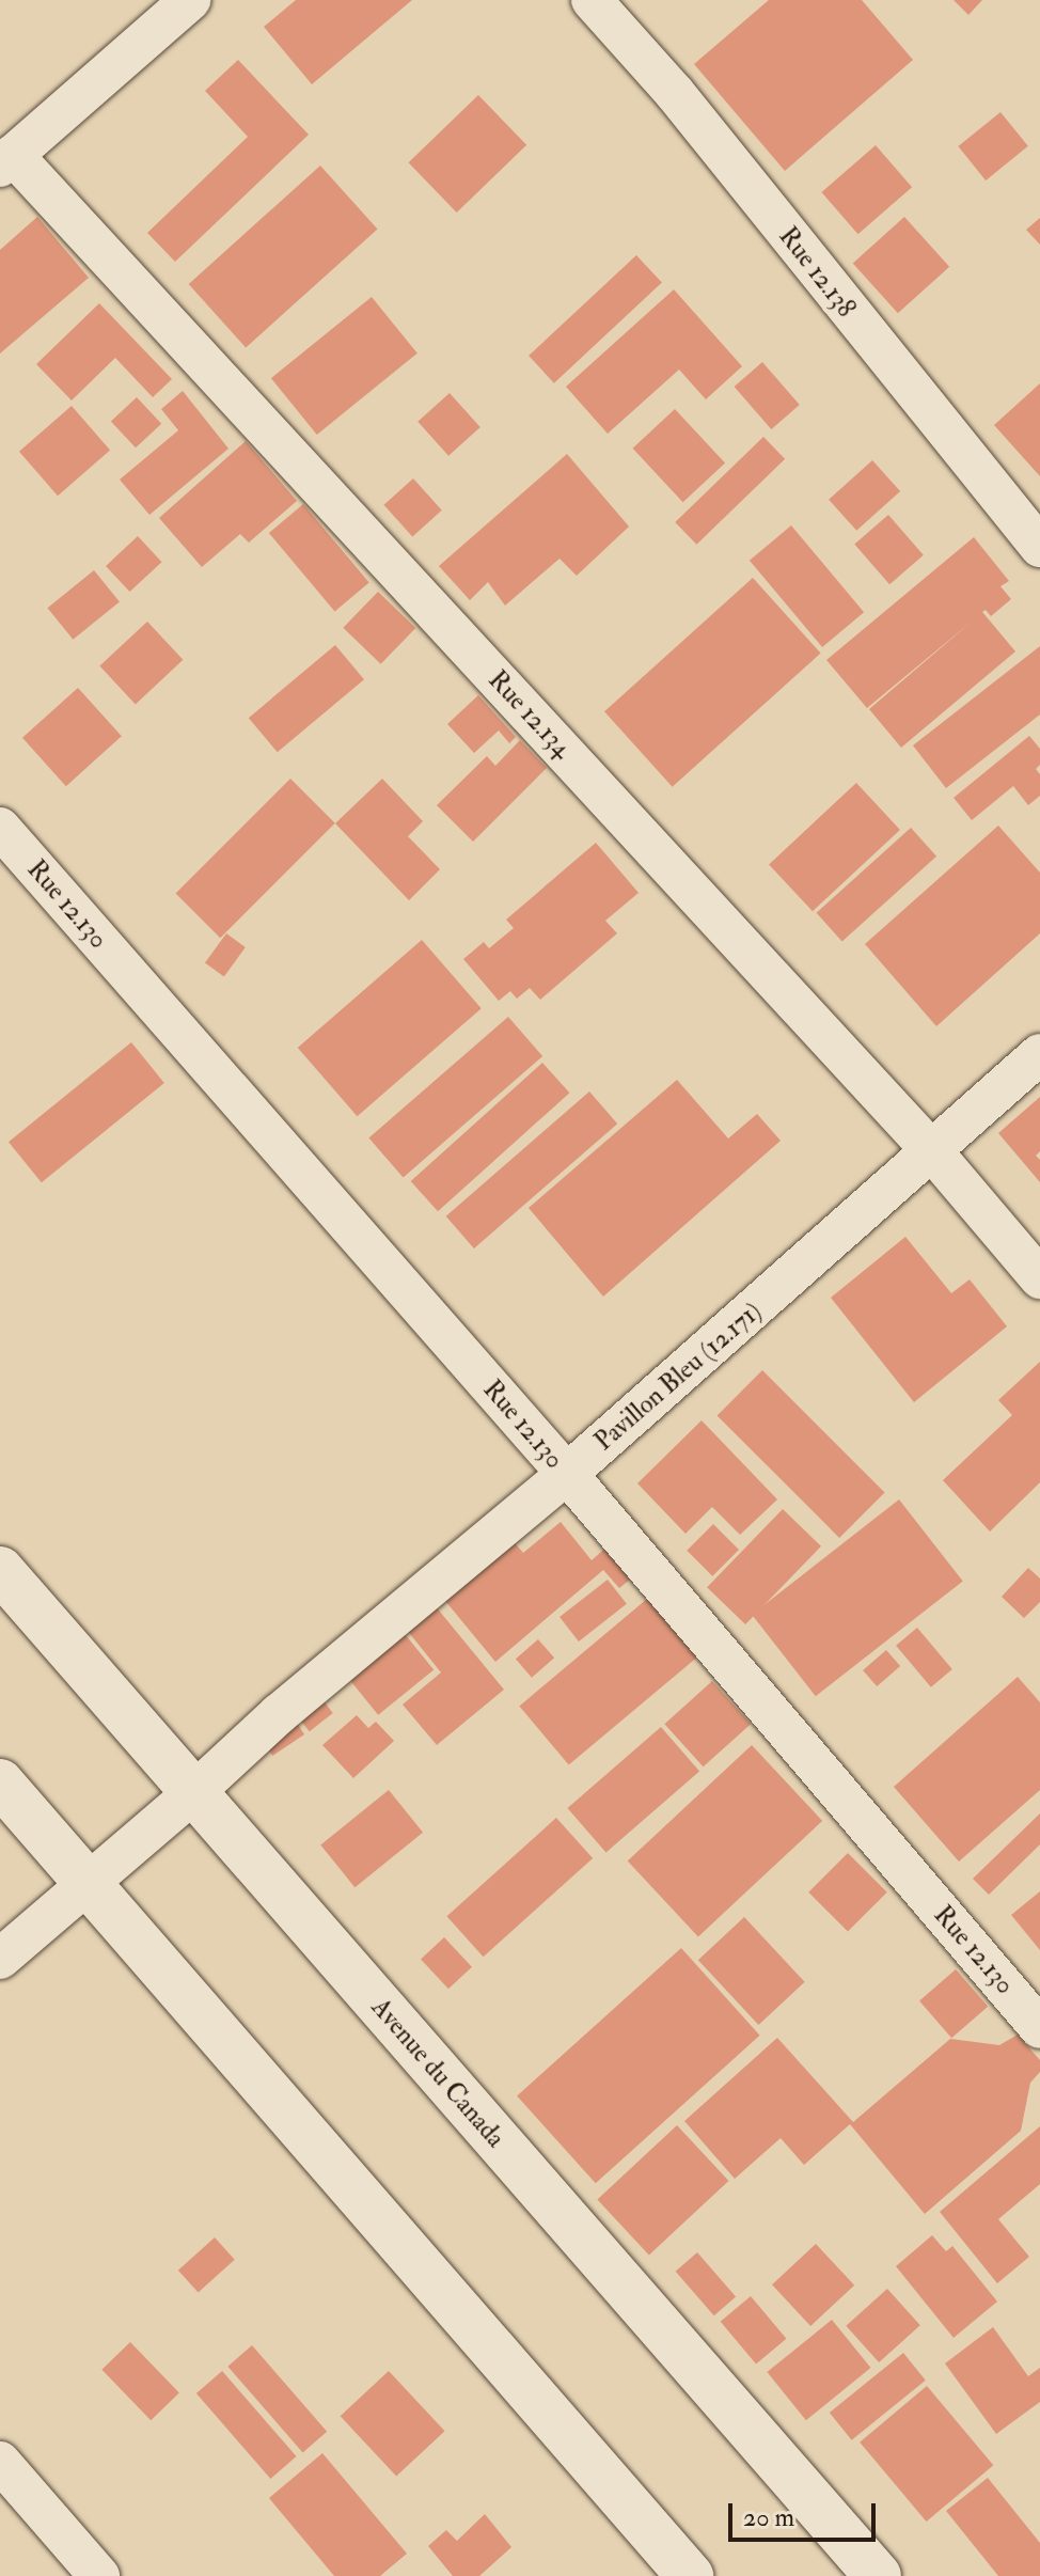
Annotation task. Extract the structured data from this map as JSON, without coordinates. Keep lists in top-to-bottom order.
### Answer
{
  "streets": {
    "main road": ["Avenue du Canada"],
    "street": [
      "Rue 12.138",
      "Rue 12.134",
      "Rue 12.130",
      "Pavillon Bleu (12.171)"
    ]
  },
  "crossings": [
    ["Rue 12.134", "Pavillon Bleu (12.171)"],
    ["Rue 12.130", "Pavillon Bleu (12.171)"],
    ["Pavillon Bleu (12.171)", "Avenue du Canada"]
  ],
  "scale_bar": "20 m"
}
